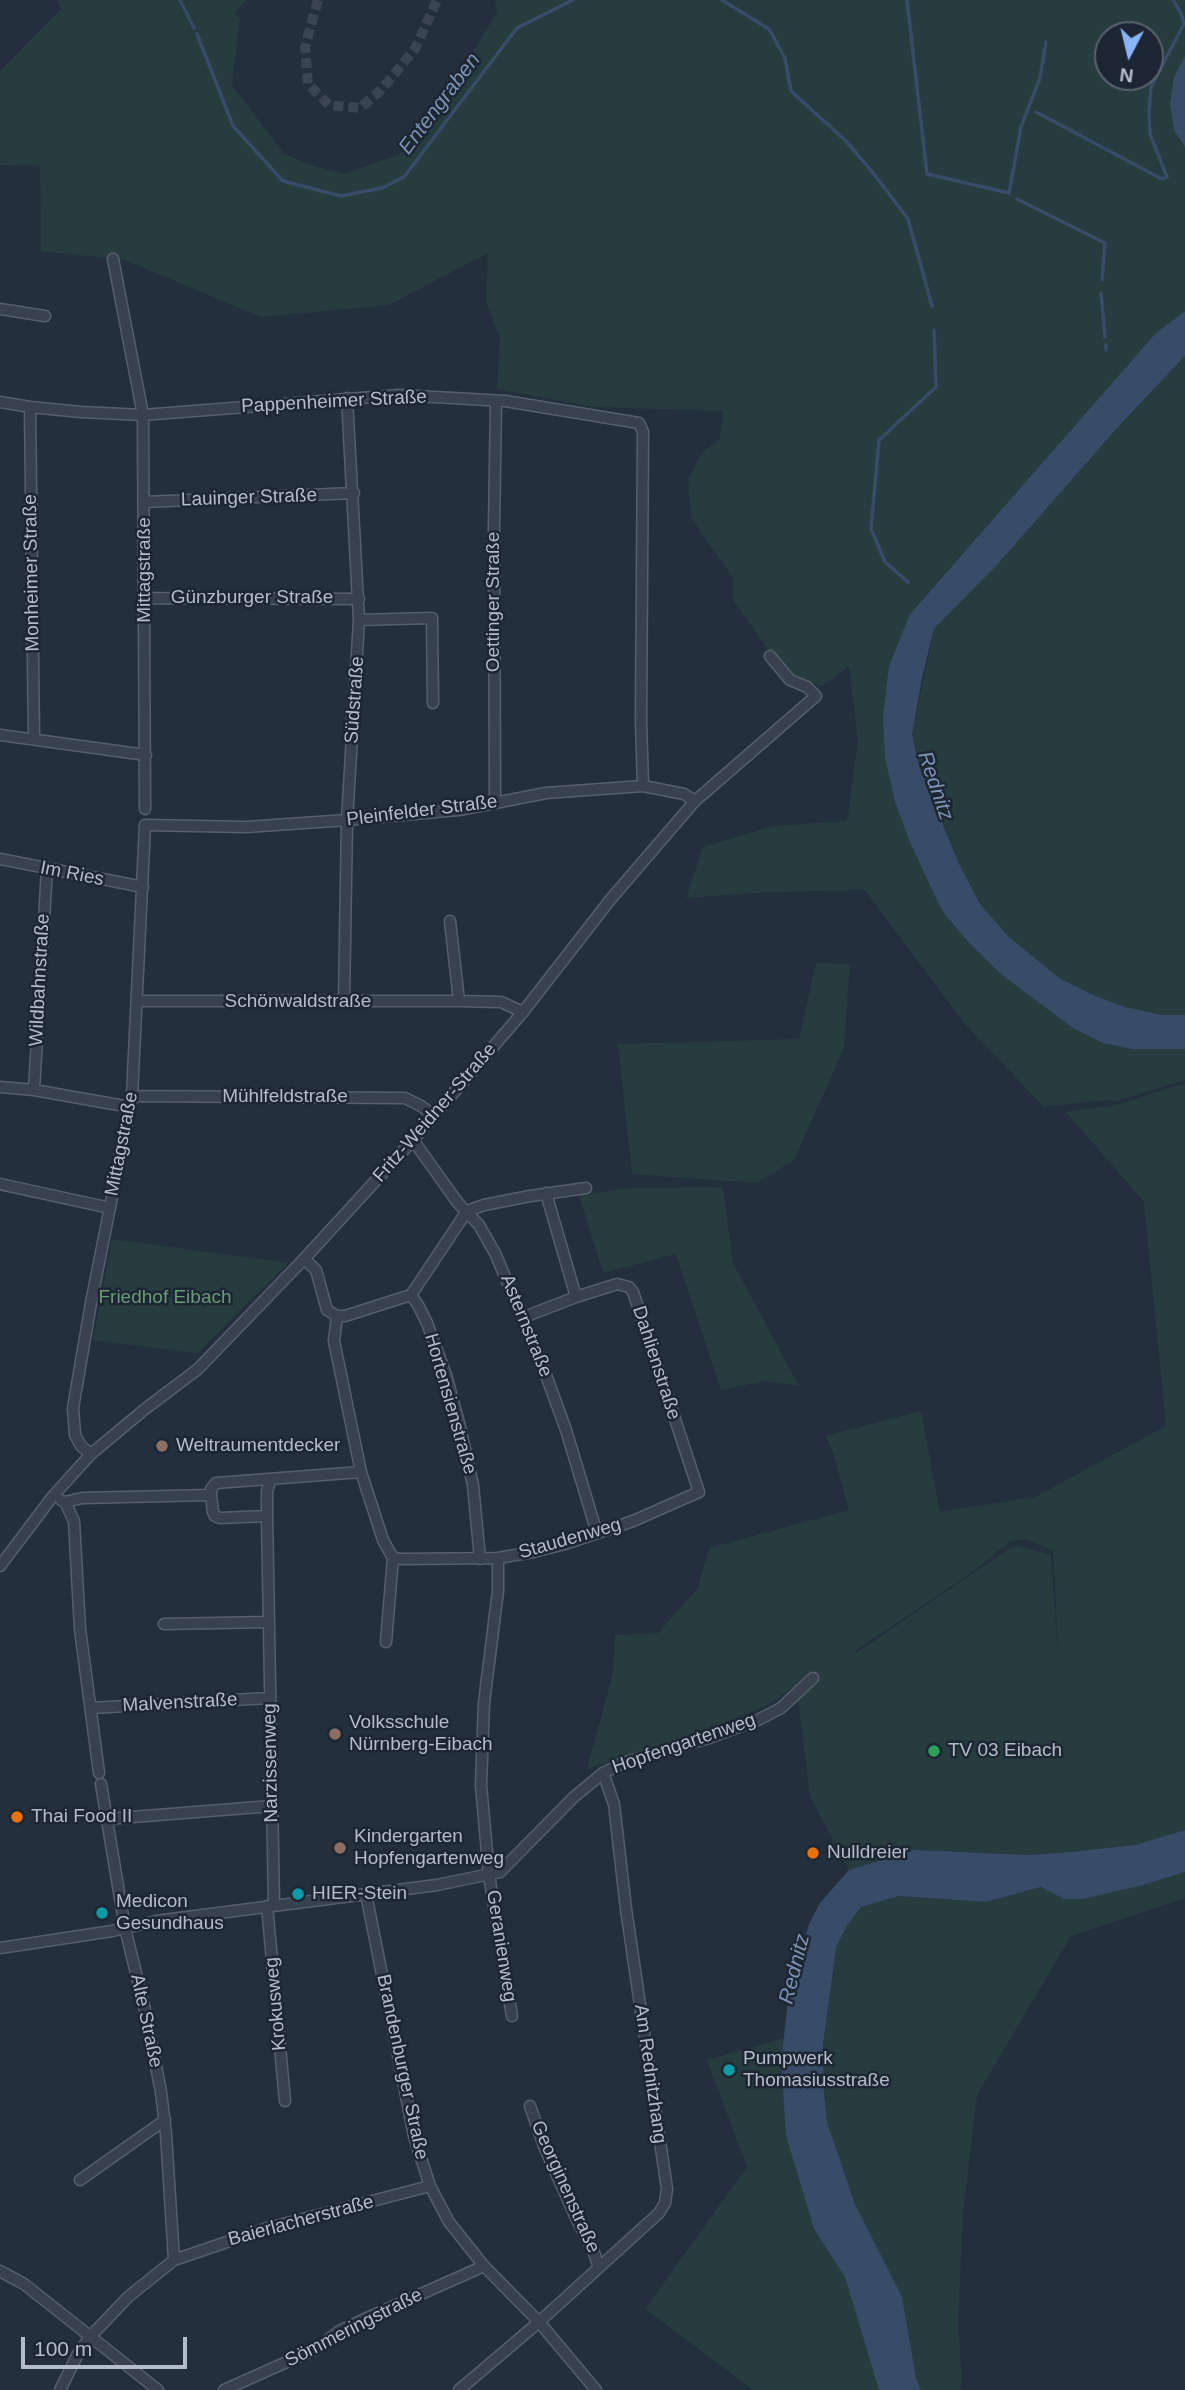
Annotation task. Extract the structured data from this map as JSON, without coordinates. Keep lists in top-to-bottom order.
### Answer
{
  "streets": {
    "street": [
      "Pappenheimer Straße",
      "Lauinger Straße",
      "Mittagstraße",
      "Monheimer Straße",
      "Günzburger Straße",
      "Oettinger Straße",
      "Südstraße",
      "Pleinfelder Straße",
      "Im Ries",
      "Wildbahnstraße",
      "Schönwaldstraße",
      "Mühlfeldstraße",
      "Fritz-Weidner-Straße",
      "Asternstraße",
      "Dahlienstraße",
      "Hortensienstraße",
      "Staudenweg",
      "Malvenstraße",
      "Hopfengartenweg",
      "Narzissenweg",
      "Geranienweg",
      "Krokusweg",
      "Alte Straße",
      "Brandenburger Straße",
      "Am Rednitzhang",
      "Georginenstraße",
      "Baierlacherstraße",
      "Sömmeringstraße"
    ]
  },
  "crossings": [
    ["Pappenheimer Straße", "Mittagstraße"],
    ["Pappenheimer Straße", "Monheimer Straße"],
    ["Pappenheimer Straße", "Oettinger Straße"],
    ["Pappenheimer Straße", "Südstraße"],
    ["Pappenheimer Straße", "Pleinfelder Straße"],
    ["Lauinger Straße", "Mittagstraße"],
    ["Lauinger Straße", "Südstraße"],
    ["Mittagstraße", "Günzburger Straße"],
    ["Mittagstraße", "Pleinfelder Straße"],
    ["Mittagstraße", "Im Ries"],
    ["Mittagstraße", "Schönwaldstraße"],
    ["Mittagstraße", "Mühlfeldstraße"],
    ["Mittagstraße", "Fritz-Weidner-Straße"],
    ["Günzburger Straße", "Südstraße"],
    ["Oettinger Straße", "Pleinfelder Straße"],
    ["Südstraße", "Pleinfelder Straße"],
    ["Südstraße", "Schönwaldstraße"],
    ["Pleinfelder Straße", "Fritz-Weidner-Straße"],
    ["Im Ries", "Wildbahnstraße"],
    ["Schönwaldstraße", "Fritz-Weidner-Straße"],
    ["Mühlfeldstraße", "Fritz-Weidner-Straße"],
    ["Fritz-Weidner-Straße", "Asternstraße"],
    ["Asternstraße", "Dahlienstraße"],
    ["Asternstraße", "Staudenweg"],
    ["Dahlienstraße", "Staudenweg"],
    ["Hortensienstraße", "Staudenweg"],
    ["Staudenweg", "Geranienweg"],
    ["Malvenstraße", "Narzissenweg"],
    ["Hopfengartenweg", "Narzissenweg"],
    ["Hopfengartenweg", "Geranienweg"],
    ["Hopfengartenweg", "Krokusweg"],
    ["Hopfengartenweg", "Alte Straße"],
    ["Hopfengartenweg", "Brandenburger Straße"],
    ["Hopfengartenweg", "Am Rednitzhang"],
    ["Narzissenweg", "Krokusweg"],
    ["Alte Straße", "Baierlacherstraße"],
    ["Brandenburger Straße", "Am Rednitzhang"],
    ["Brandenburger Straße", "Baierlacherstraße"],
    ["Brandenburger Straße", "Sömmeringstraße"],
    ["Am Rednitzhang", "Georginenstraße"]
  ],
  "water": ["Entengraben", "Rednitz"],
  "parks": ["Friedhof Eibach"],
  "places": [
    "Weltraumentdecker",
    "Volksschule Nürnberg-Eibach",
    "TV 03 Eibach",
    "Thai Food II",
    "Kindergarten Hopfengartenweg",
    "Nulldreier",
    "HIER-Stein",
    "Medicon Gesundhaus",
    "Pumpwerk Thomasiusstraße"
  ],
  "scale_bar": "100 m",
  "north": "bottom"
}
